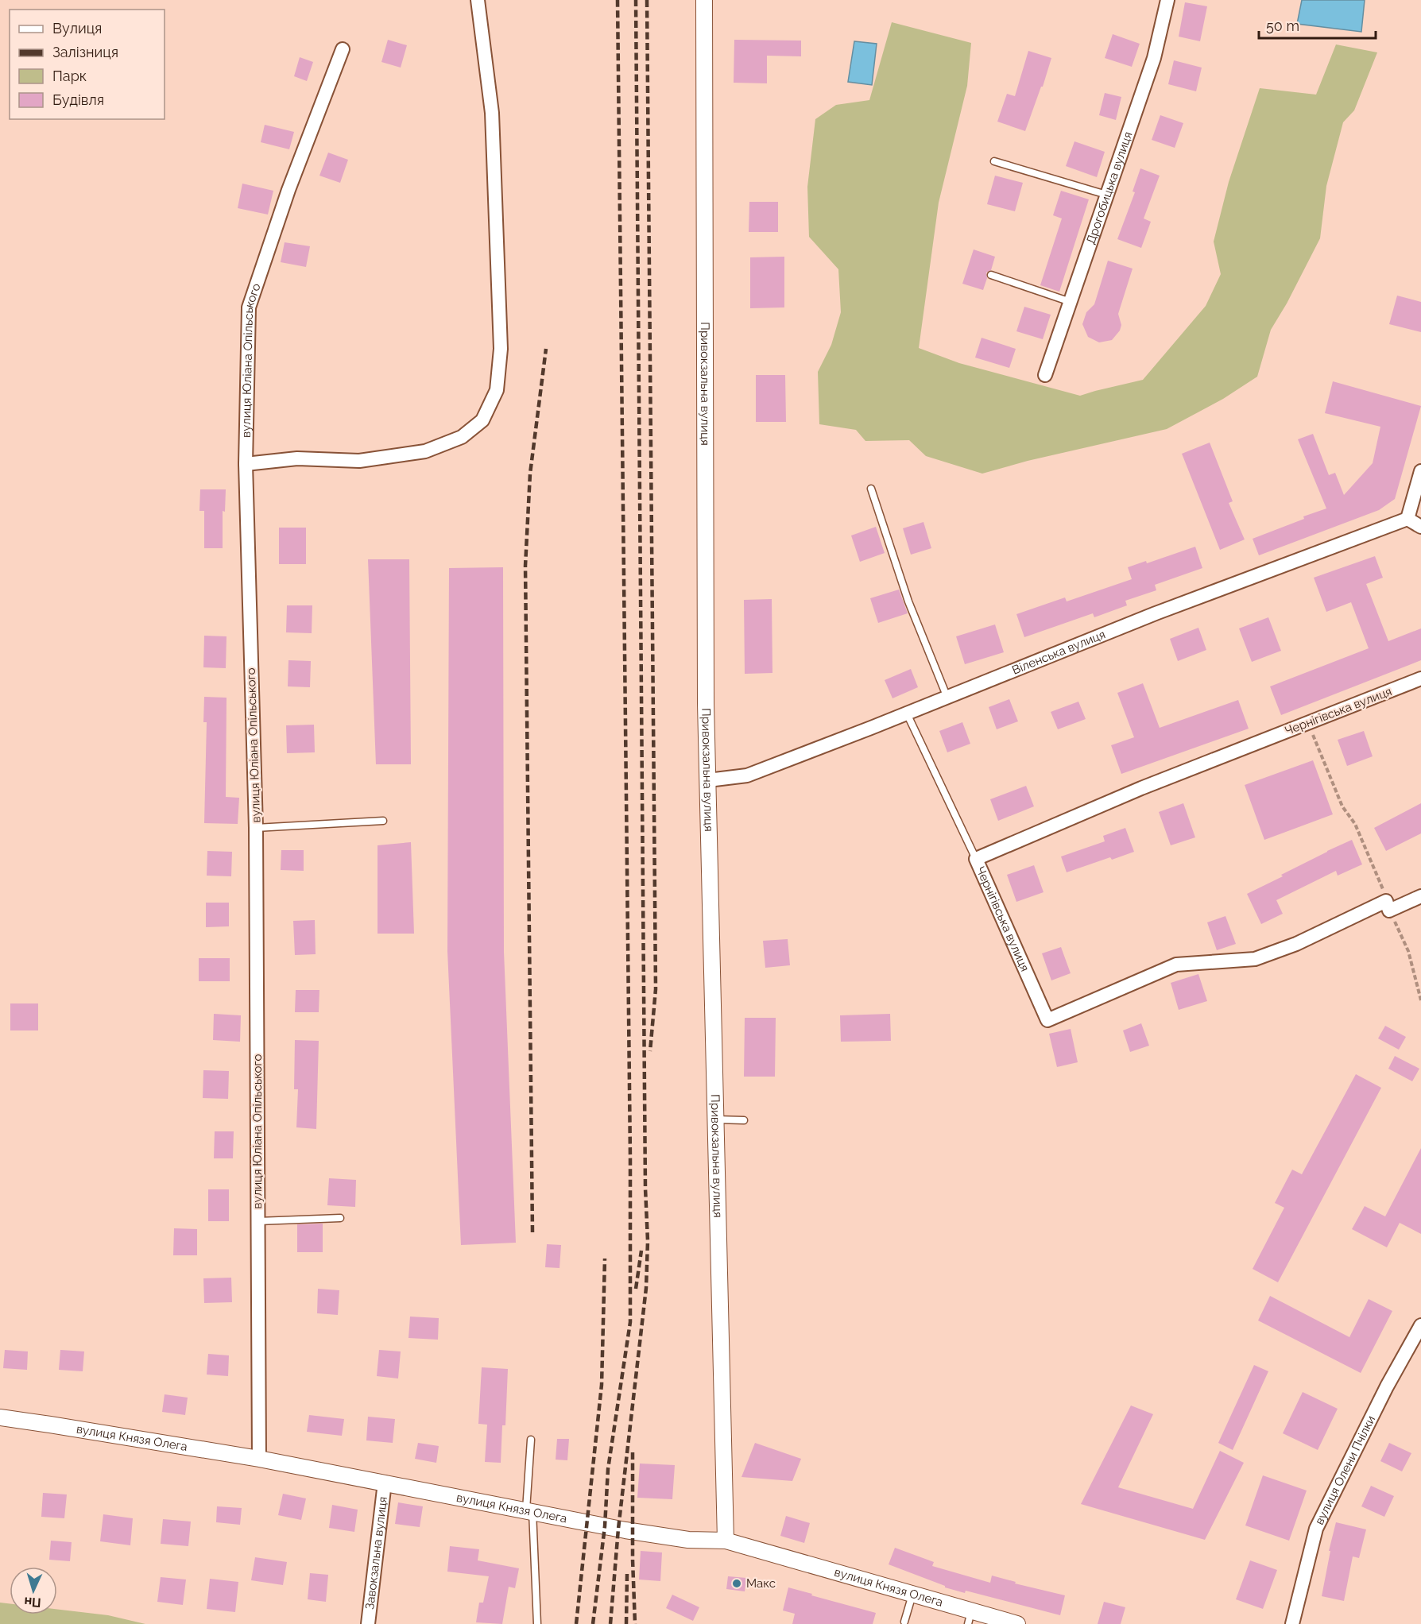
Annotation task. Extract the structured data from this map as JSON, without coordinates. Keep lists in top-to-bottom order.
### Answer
{
  "streets": {
    "street": [
      "Дрогобицька вулиця",
      "вулиця Юліана Опільського",
      "Привокзальна вулиця",
      "Віленська вулиця",
      "Чернігівська вулиця",
      "вулиця Князя Олега",
      "вулиця Олени Пчілки",
      "Завокзальна вулиця"
    ]
  },
  "crossings": [
    ["вулиця Юліана Опільського", "вулиця Князя Олега"],
    ["Привокзальна вулиця", "Віленська вулиця"],
    ["Привокзальна вулиця", "вулиця Князя Олега"],
    ["вулиця Князя Олега", "Завокзальна вулиця"]
  ],
  "places": ["Макс"],
  "legend": [
    "Вулиця",
    "Залізниця",
    "Парк",
    "Будівля"
  ],
  "scale_bar": "50 m",
  "north": "bottom"
}
